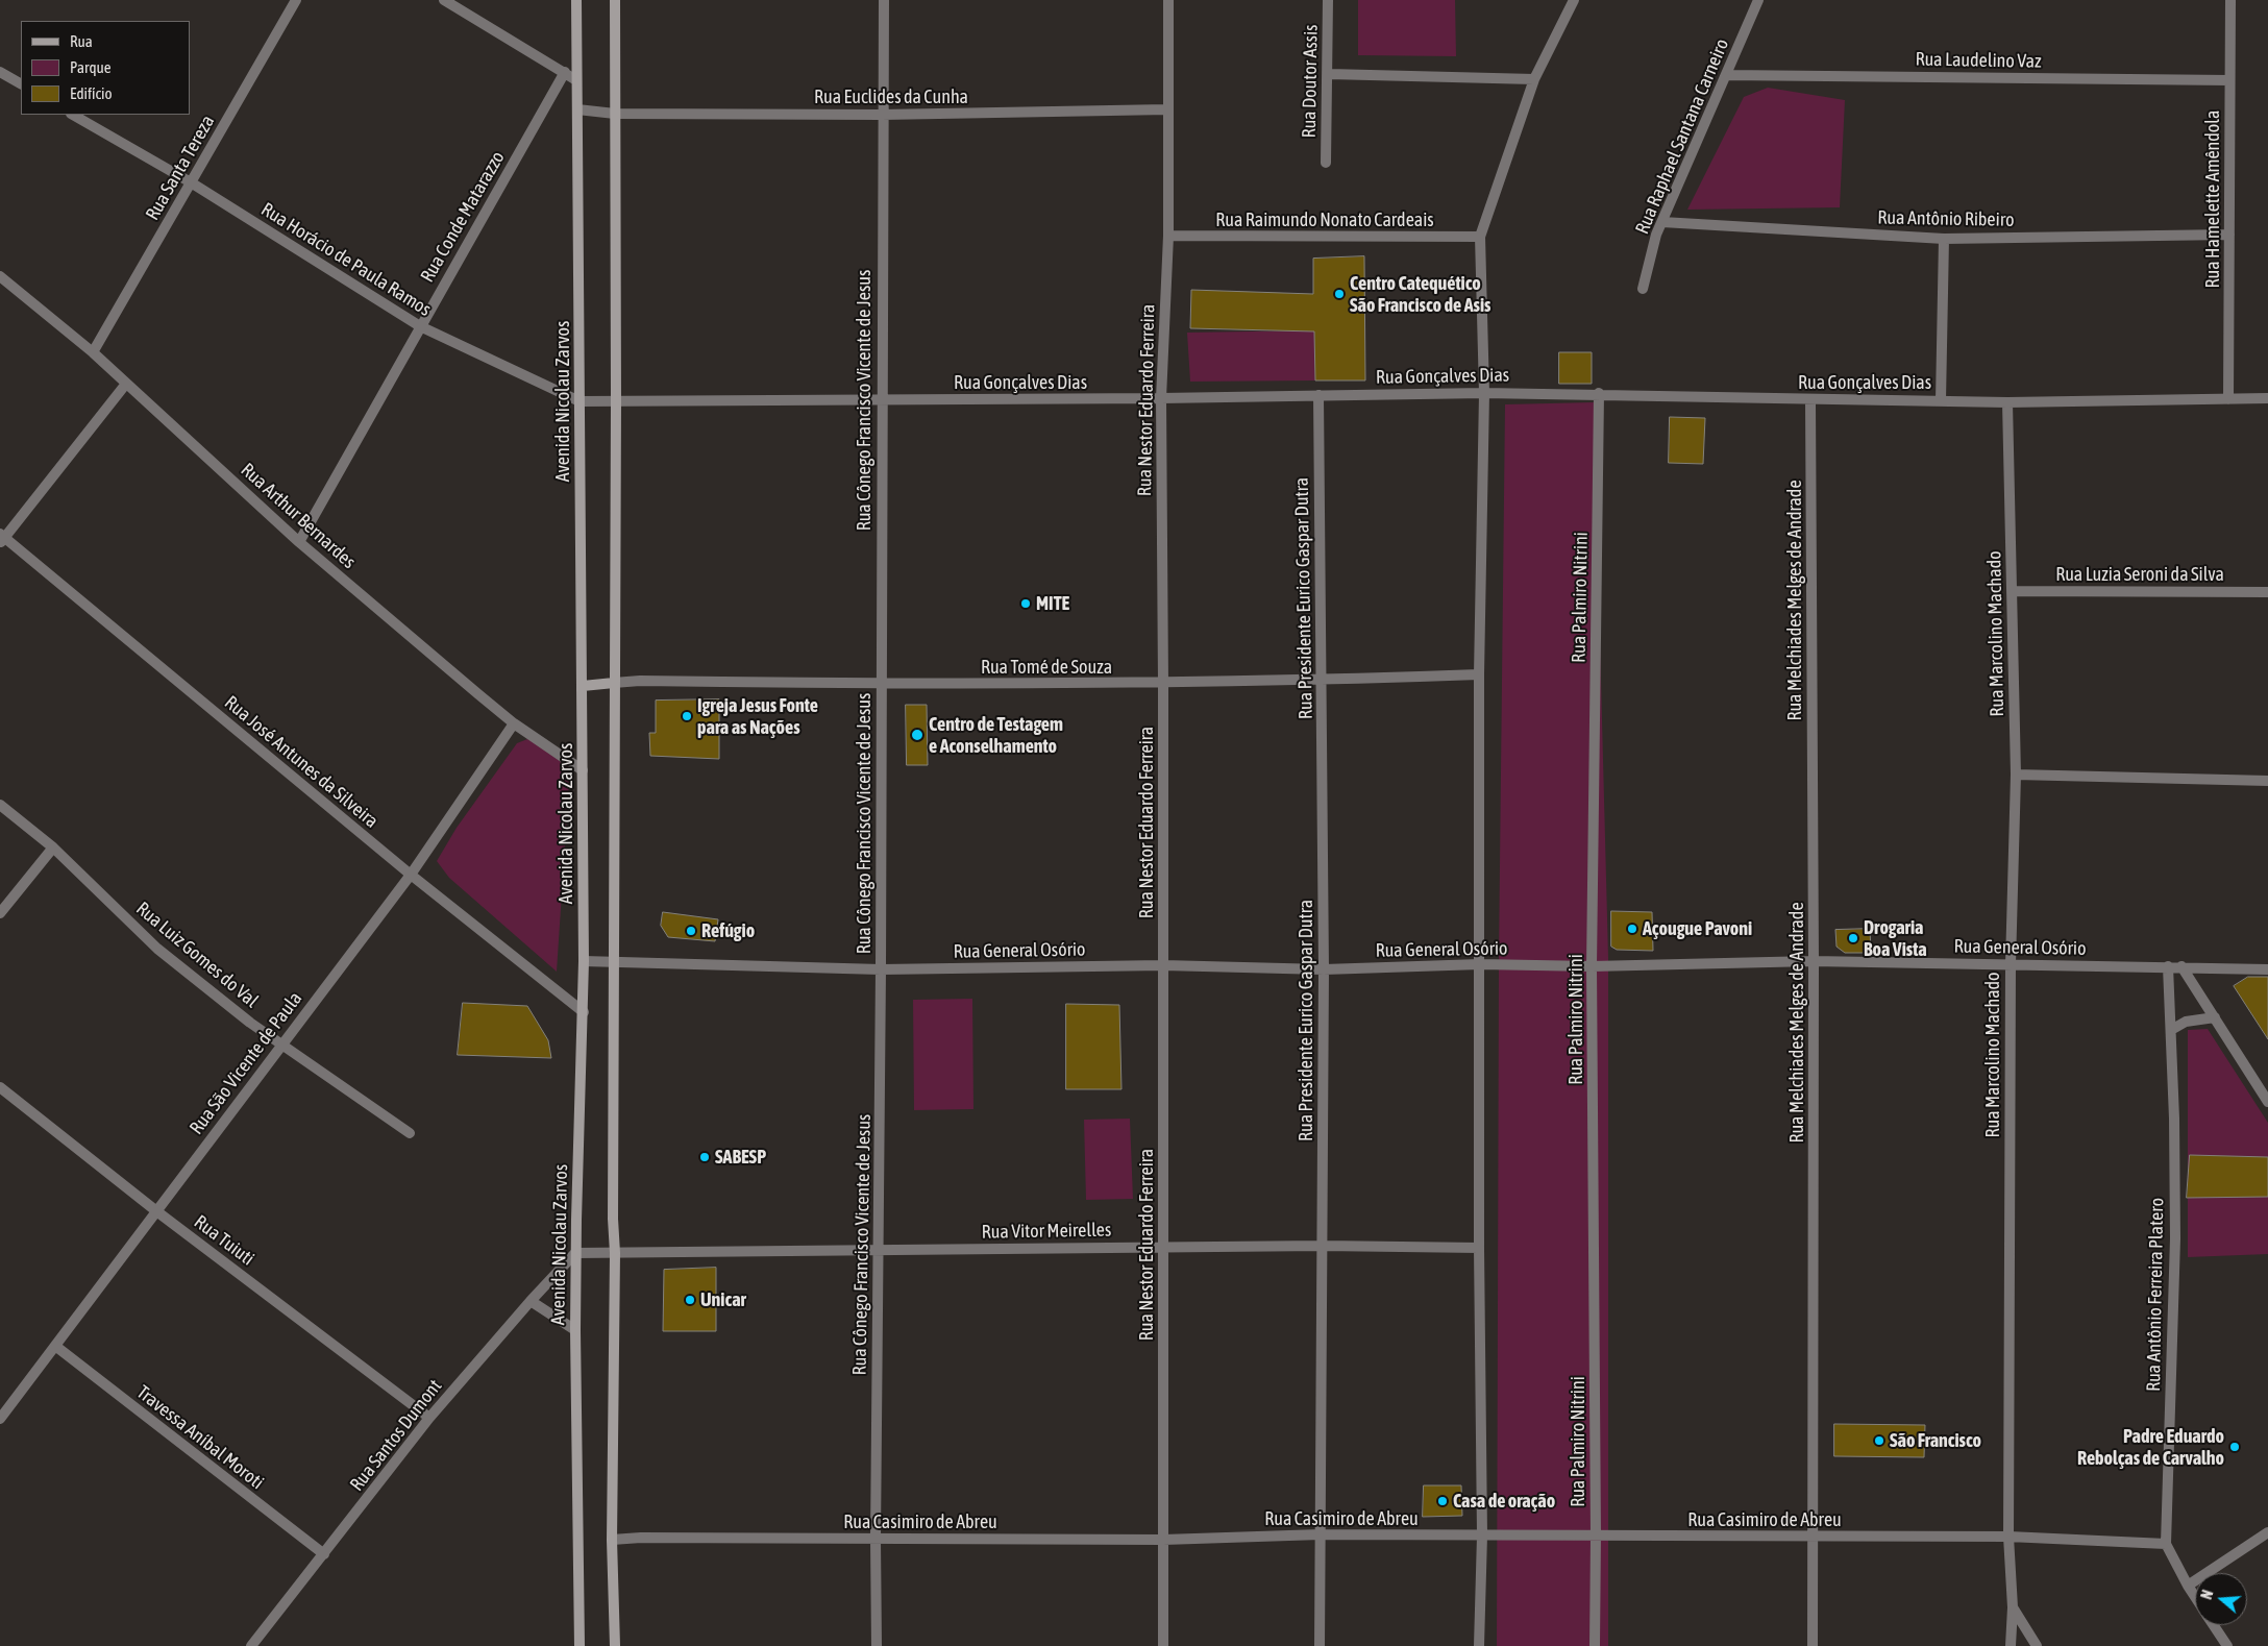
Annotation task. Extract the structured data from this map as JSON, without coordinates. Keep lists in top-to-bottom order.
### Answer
{
  "streets": {
    "main road": ["Avenida Nicolau Zarvos"],
    "street": [
      "Rua Laudelino Vaz",
      "Rua Doutor Assis",
      "Rua Euclides da Cunha",
      "Rua Raphael Santana Carneiro",
      "Rua Santa Tereza",
      "Rua Hamelette Amêndola",
      "Rua Conde Matarazzo",
      "Rua Antônio Ribeiro",
      "Rua Raimundo Nonato Cardeais",
      "Rua Horácio de Paula Ramos",
      "Rua Gonçalves Dias",
      "Rua Cônego Francisco Vicente de Jesus",
      "Rua Nestor Eduardo Ferreira",
      "Rua Arthur Bernardes",
      "Rua Luzia Seroni da Silva",
      "Rua Palmiro Nitrini",
      "Rua Presidente Eurico Gaspar Dutra",
      "Rua Melchiades Melges de Andrade",
      "Rua Marcolino Machado",
      "Rua Tomé de Souza",
      "Rua José Antunes da Silveira",
      "Rua General Osório",
      "Rua Luiz Gomes do Val",
      "Rua São Vicente de Paula",
      "Rua Vitor Meirelles",
      "Rua Tuiuti",
      "Rua Antônio Ferreira Platero",
      "Rua Santos Dumont",
      "Travessa Aníbal Moroti",
      "Rua Casimiro de Abreu"
    ]
  },
  "crossings": [
    ["Rua Laudelino Vaz", "Rua Raphael Santana Carneiro"],
    ["Rua Laudelino Vaz", "Rua Hamelette Amêndola"],
    ["Rua Euclides da Cunha", "Rua Cônego Francisco Vicente de Jesus"],
    ["Rua Euclides da Cunha", "Rua Nestor Eduardo Ferreira"],
    ["Rua Euclides da Cunha", "Avenida Nicolau Zarvos"],
    ["Rua Raphael Santana Carneiro", "Rua Antônio Ribeiro"],
    ["Rua Santa Tereza", "Rua Horácio de Paula Ramos"],
    ["Rua Santa Tereza", "Rua Arthur Bernardes"],
    ["Rua Hamelette Amêndola", "Rua Antônio Ribeiro"],
    ["Rua Hamelette Amêndola", "Rua Gonçalves Dias"],
    ["Rua Conde Matarazzo", "Rua Horácio de Paula Ramos"],
    ["Rua Conde Matarazzo", "Rua Arthur Bernardes"],
    ["Rua Raimundo Nonato Cardeais", "Rua Nestor Eduardo Ferreira"],
    ["Rua Horácio de Paula Ramos", "Rua Gonçalves Dias"],
    ["Rua Horácio de Paula Ramos", "Avenida Nicolau Zarvos"],
    ["Rua Gonçalves Dias", "Rua Cônego Francisco Vicente de Jesus"],
    ["Rua Gonçalves Dias", "Rua Nestor Eduardo Ferreira"],
    ["Rua Gonçalves Dias", "Rua Palmiro Nitrini"],
    ["Rua Gonçalves Dias", "Rua Presidente Eurico Gaspar Dutra"],
    ["Rua Gonçalves Dias", "Rua Melchiades Melges de Andrade"],
    ["Rua Gonçalves Dias", "Rua Marcolino Machado"],
    ["Rua Cônego Francisco Vicente de Jesus", "Rua Tomé de Souza"],
    ["Rua Cônego Francisco Vicente de Jesus", "Rua General Osório"],
    ["Rua Cônego Francisco Vicente de Jesus", "Rua Vitor Meirelles"],
    ["Rua Cônego Francisco Vicente de Jesus", "Rua Casimiro de Abreu"],
    ["Rua Nestor Eduardo Ferreira", "Rua Tomé de Souza"],
    ["Rua Nestor Eduardo Ferreira", "Rua General Osório"],
    ["Rua Nestor Eduardo Ferreira", "Rua Vitor Meirelles"],
    ["Rua Nestor Eduardo Ferreira", "Rua Casimiro de Abreu"],
    ["Avenida Nicolau Zarvos", "Rua Arthur Bernardes"],
    ["Avenida Nicolau Zarvos", "Rua José Antunes da Silveira"],
    ["Avenida Nicolau Zarvos", "Rua General Osório"],
    ["Avenida Nicolau Zarvos", "Rua Vitor Meirelles"],
    ["Avenida Nicolau Zarvos", "Rua Santos Dumont"],
    ["Rua Arthur Bernardes", "Rua São Vicente de Paula"],
    ["Rua Luzia Seroni da Silva", "Rua Marcolino Machado"],
    ["Rua Palmiro Nitrini", "Rua General Osório"],
    ["Rua Palmiro Nitrini", "Rua Casimiro de Abreu"],
    ["Rua Presidente Eurico Gaspar Dutra", "Rua Tomé de Souza"],
    ["Rua Presidente Eurico Gaspar Dutra", "Rua General Osório"],
    ["Rua Presidente Eurico Gaspar Dutra", "Rua Vitor Meirelles"],
    ["Rua Presidente Eurico Gaspar Dutra", "Rua Casimiro de Abreu"],
    ["Rua Melchiades Melges de Andrade", "Rua General Osório"],
    ["Rua Melchiades Melges de Andrade", "Rua Casimiro de Abreu"],
    ["Rua Marcolino Machado", "Rua General Osório"],
    ["Rua Marcolino Machado", "Rua Casimiro de Abreu"],
    ["Rua José Antunes da Silveira", "Rua São Vicente de Paula"],
    ["Rua General Osório", "Rua Antônio Ferreira Platero"],
    ["Rua Luiz Gomes do Val", "Rua São Vicente de Paula"],
    ["Rua São Vicente de Paula", "Rua Tuiuti"],
    ["Rua São Vicente de Paula", "Travessa Aníbal Moroti"],
    ["Rua Vitor Meirelles", "Rua Santos Dumont"],
    ["Rua Tuiuti", "Rua Santos Dumont"],
    ["Rua Antônio Ferreira Platero", "Rua Casimiro de Abreu"],
    ["Rua Santos Dumont", "Travessa Aníbal Moroti"]
  ],
  "places": [
    "Centro Catequético São Francisco de Asis",
    "MITE",
    "Igreja Jesus Fonte para as Nações",
    "Centro de Testagem e Aconselhamento",
    "Açougue Pavoni",
    "Refúgio",
    "Drogaria Boa Vista",
    "SABESP",
    "Unicar",
    "São Francisco",
    "Padre Eduardo Rebolças de Carvalho",
    "Casa de oração"
  ],
  "legend": ["Rua", "Parque", "Edifício"],
  "north": "left"
}
